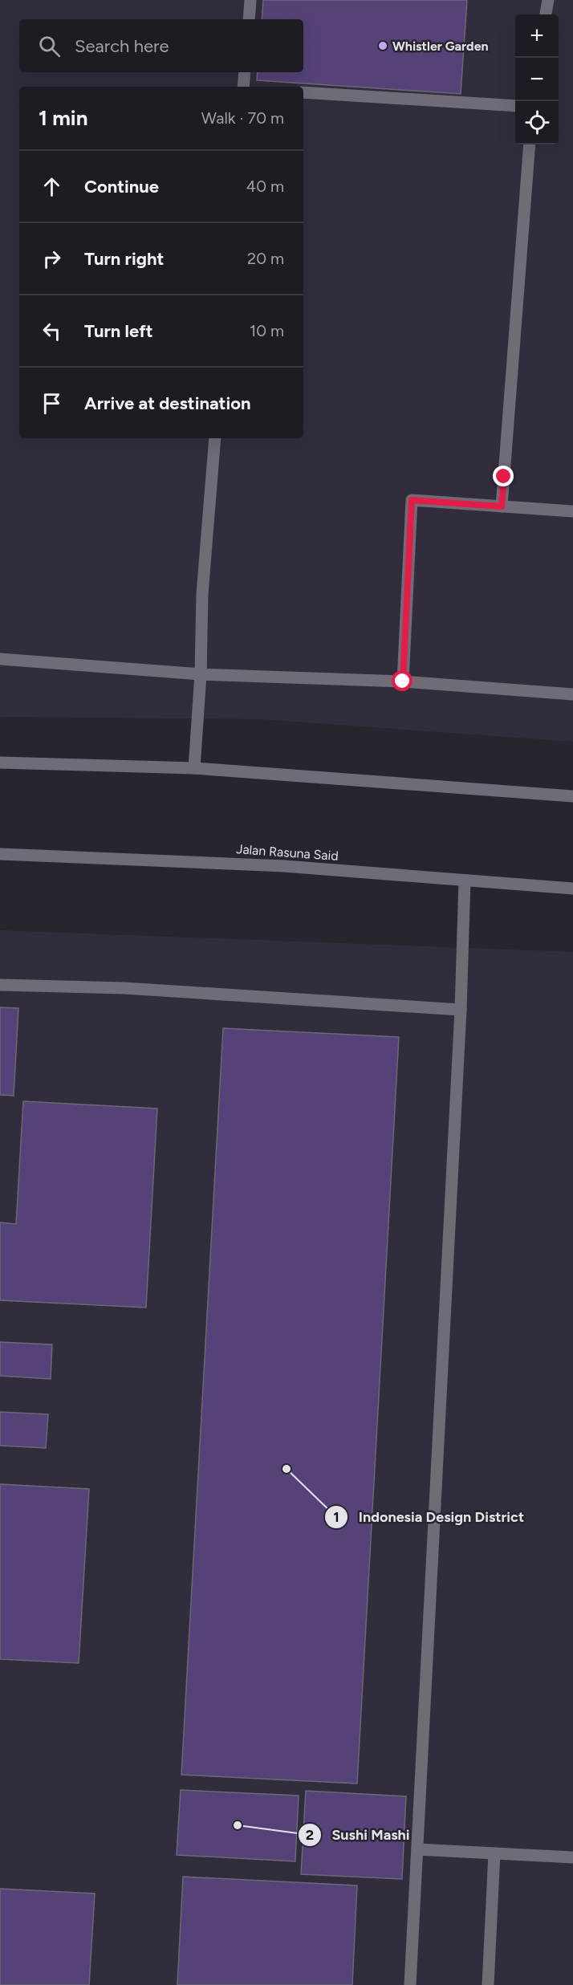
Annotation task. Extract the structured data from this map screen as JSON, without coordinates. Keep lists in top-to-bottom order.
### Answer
{
  "streets": {
    "street": ["Jalan Rasuna Said"]
  },
  "places": ["Whistler Garden", "Indonesia Design District", "Sushi Mashi"],
  "page": {
    "map_buttons": ["+", "−"],
    "search": "Search here",
    "heading": ["1 min", "Walk · 70 m"],
    "list": [
      ["Continue", "40 m"],
      ["Turn right", "20 m"],
      ["Turn left", "10 m"],
      "Arrive at destination"
    ]
  }
}
